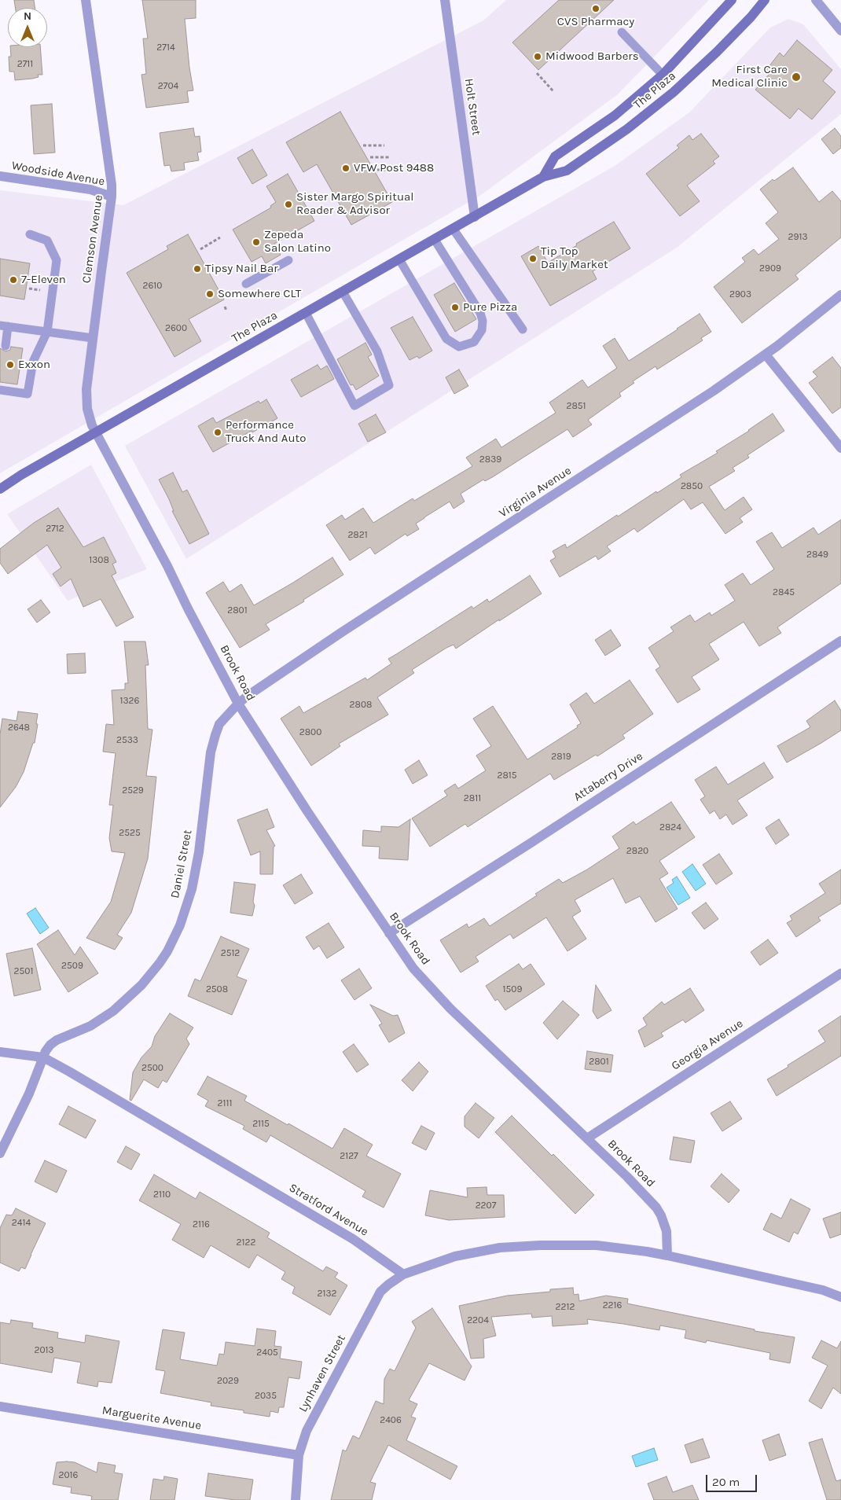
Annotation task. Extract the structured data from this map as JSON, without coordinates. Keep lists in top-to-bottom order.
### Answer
{
  "streets": {
    "main road": ["The Plaza"],
    "street": [
      "Holt Street",
      "Woodside Avenue",
      "Clemson Avenue",
      "Virginia Avenue",
      "Brook Road",
      "Attaberry Drive",
      "Daniel Street",
      "Georgia Avenue",
      "Stratford Avenue",
      "Lynhaven Street",
      "Marguerite Avenue"
    ]
  },
  "crossings": [
    ["The Plaza", "Holt Street"],
    ["The Plaza", "Clemson Avenue"],
    ["The Plaza", "Brook Road"],
    ["Woodside Avenue", "Clemson Avenue"],
    ["Clemson Avenue", "Brook Road"],
    ["Virginia Avenue", "Brook Road"],
    ["Virginia Avenue", "Daniel Street"],
    ["Brook Road", "Attaberry Drive"],
    ["Brook Road", "Daniel Street"],
    ["Brook Road", "Georgia Avenue"],
    ["Daniel Street", "Stratford Avenue"],
    ["Stratford Avenue", "Lynhaven Street"],
    ["Lynhaven Street", "Marguerite Avenue"]
  ],
  "places": [
    "CVS Pharmacy",
    "Midwood Barbers",
    "First Care Medical Clinic",
    "VFW Post 9488",
    "Sister Margo Spiritual Reader & Advisor",
    "Zepeda Salon Latino",
    "Tip Top Daily Market",
    "Tipsy Nail Bar",
    "7-Eleven",
    "Somewhere CLT",
    "Pure Pizza",
    "Exxon",
    "Performance Truck And Auto"
  ],
  "house_numbers": [
    "2714",
    "2711",
    "2704",
    "2913",
    "2909",
    "2610",
    "2903",
    "2600",
    "2851",
    "2839",
    "2850",
    "2712",
    "2821",
    "2849",
    "1308",
    "2845",
    "2801",
    "1326",
    "2808",
    "2648",
    "2800",
    "2533",
    "2819",
    "2815",
    "2529",
    "2811",
    "2824",
    "2525",
    "2820",
    "2512",
    "2509",
    "2501",
    "2508",
    "1509",
    "2801",
    "2500",
    "2111",
    "2115",
    "2127",
    "2110",
    "2207",
    "2414",
    "2116",
    "2122",
    "2132",
    "2216",
    "2212",
    "2204",
    "2013",
    "2405",
    "2029",
    "2035",
    "2406",
    "2016"
  ],
  "scale_bar": "20 m",
  "north": "top"
}
